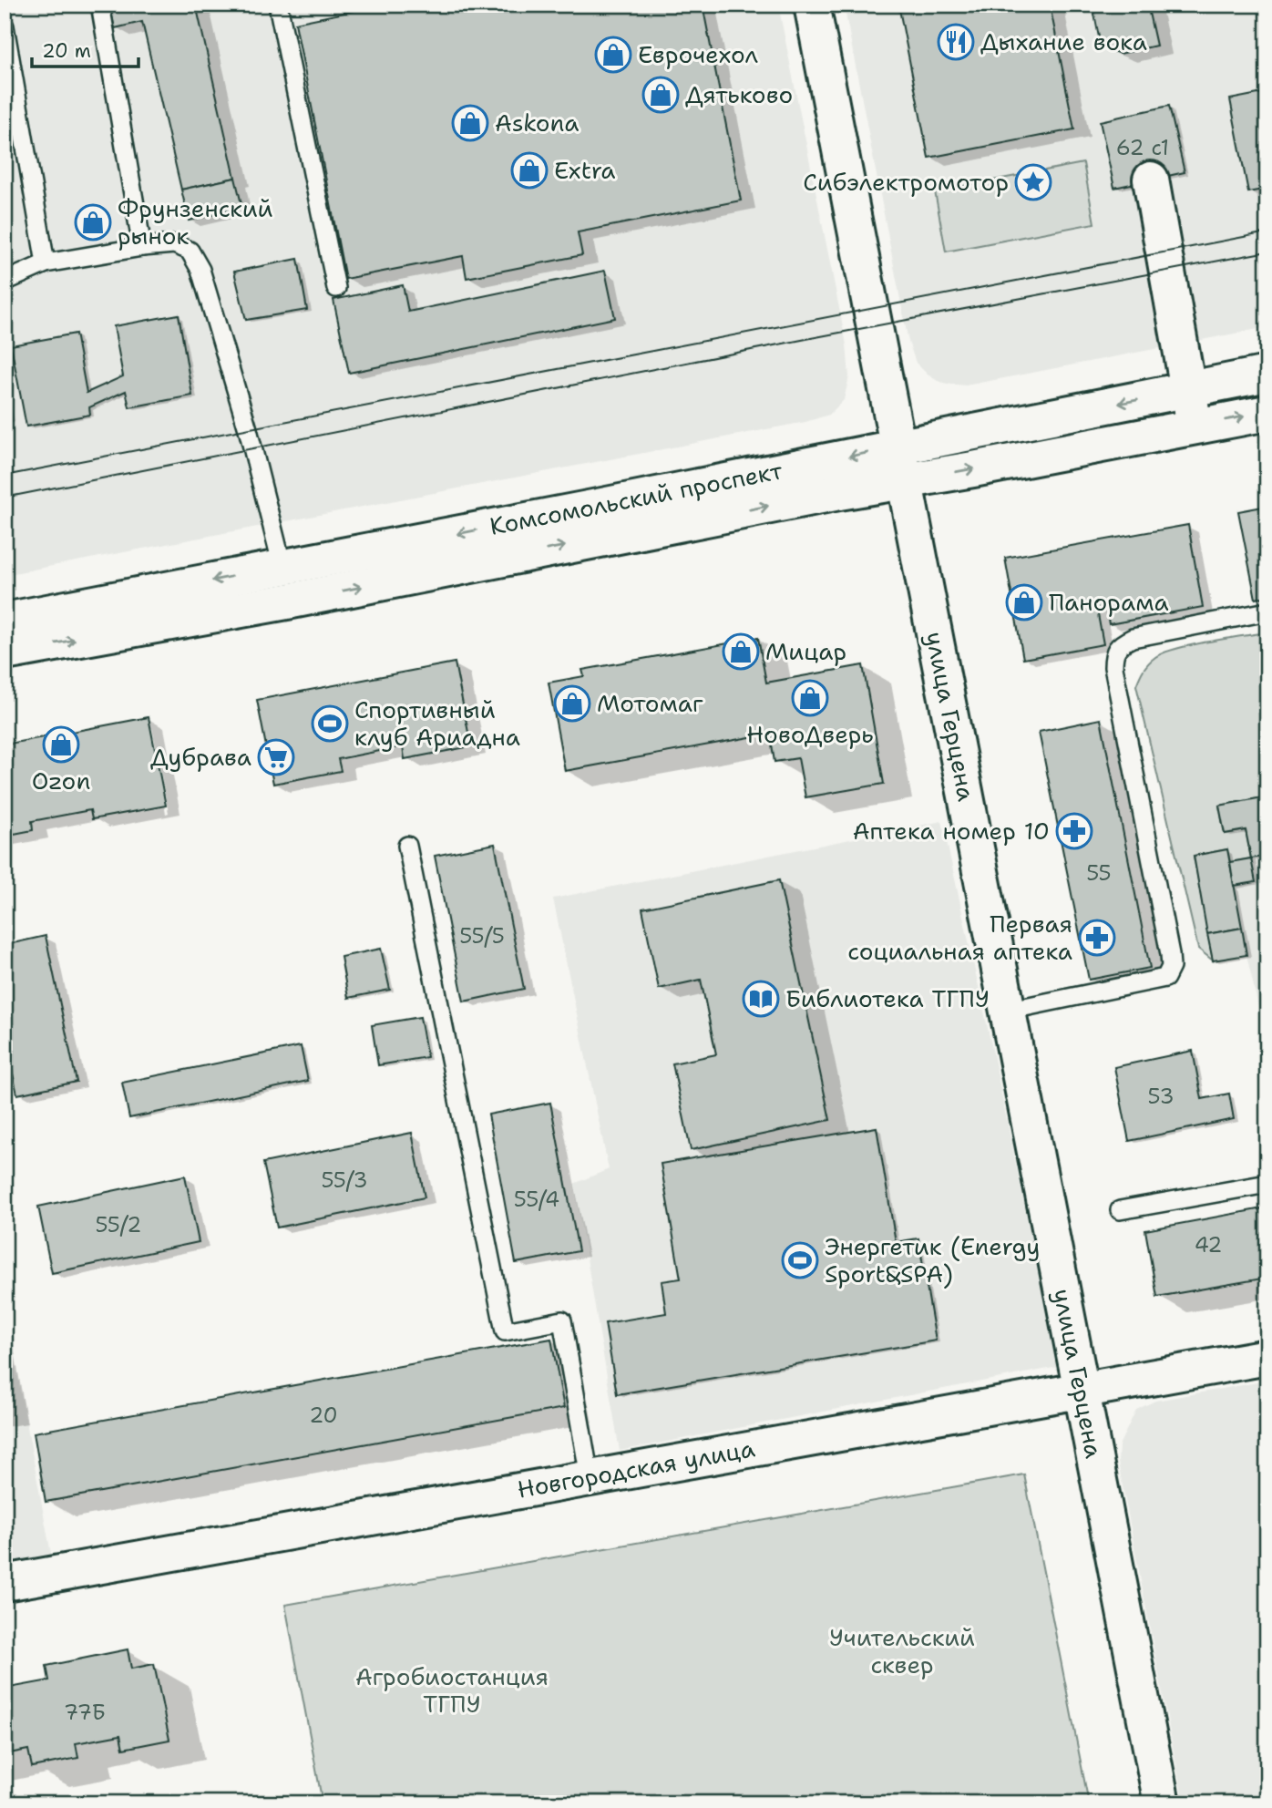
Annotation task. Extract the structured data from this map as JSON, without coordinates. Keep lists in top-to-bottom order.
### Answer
{
  "streets": {
    "street": ["Комсомольский проспект", "улица Герцена", "Новгородская улица"]
  },
  "crossings": [
    ["Комсомольский проспект", "улица Герцена"],
    ["улица Герцена", "Новгородская улица"]
  ],
  "parks": ["Учительский сквер", "Агробиостанция ТГПУ"],
  "places": {
    "restaurant": ["Дыхание вока"],
    "shop": [
      "Еврочехол",
      "Дятьково",
      "Askona",
      "Extra",
      "Фрунзенский рынок",
      "Панорама",
      "Мицар",
      "НовоДверь",
      "Мотомаг",
      "Ozon"
    ],
    "place": ["Сибэлектромотор"],
    "sports": ["Спортивный клуб Ариадна", "Энергетик (Energy Sport&SPA)"],
    "supermarket": ["Дубрава"],
    "pharmacy": ["Аптека номер 10", "Первая социальная аптека"],
    "library": ["Библиотека ТГПУ"]
  },
  "house_numbers": [
    "62 с1",
    "55",
    "55/5",
    "53",
    "55/3",
    "55/4",
    "55/2",
    "42",
    "20",
    "77Б"
  ],
  "scale_bar": "20 m"
}
